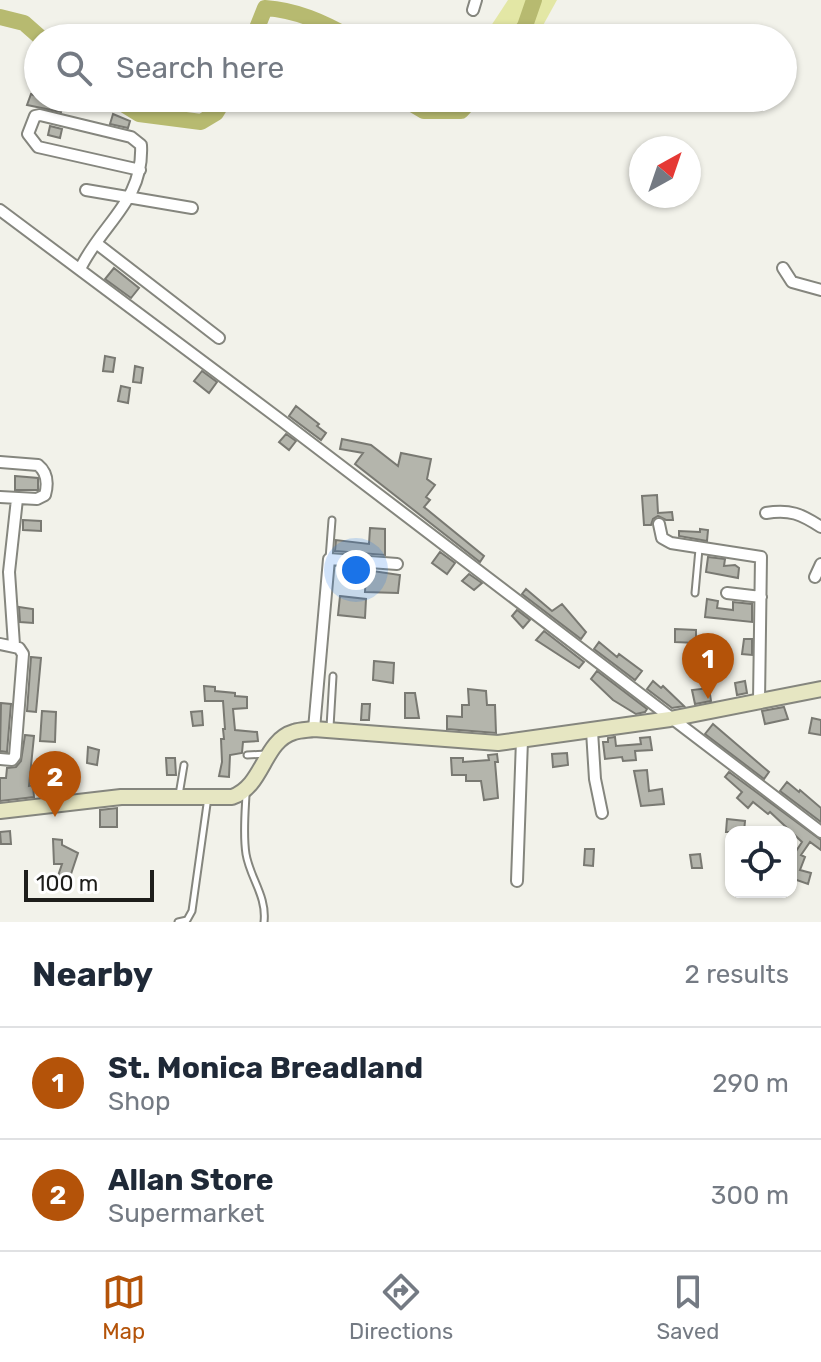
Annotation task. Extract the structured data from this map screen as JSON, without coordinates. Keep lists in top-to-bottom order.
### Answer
{
  "scale_bar": "100 m",
  "north": "top right",
  "page": {
    "search": "Search here",
    "pins": ["1", "2"],
    "scale": "100 m",
    "heading": ["Nearby", "2 results"],
    "list": [
      {
        "mark": "1",
        "name": "St. Monica Breadland",
        "note": "Shop",
        "value": "290 m"
      },
      {
        "mark": "2",
        "name": "Allan Store",
        "note": "Supermarket",
        "value": "300 m"
      }
    ],
    "nav": ["Map", "Directions", "Saved"]
  }
}
